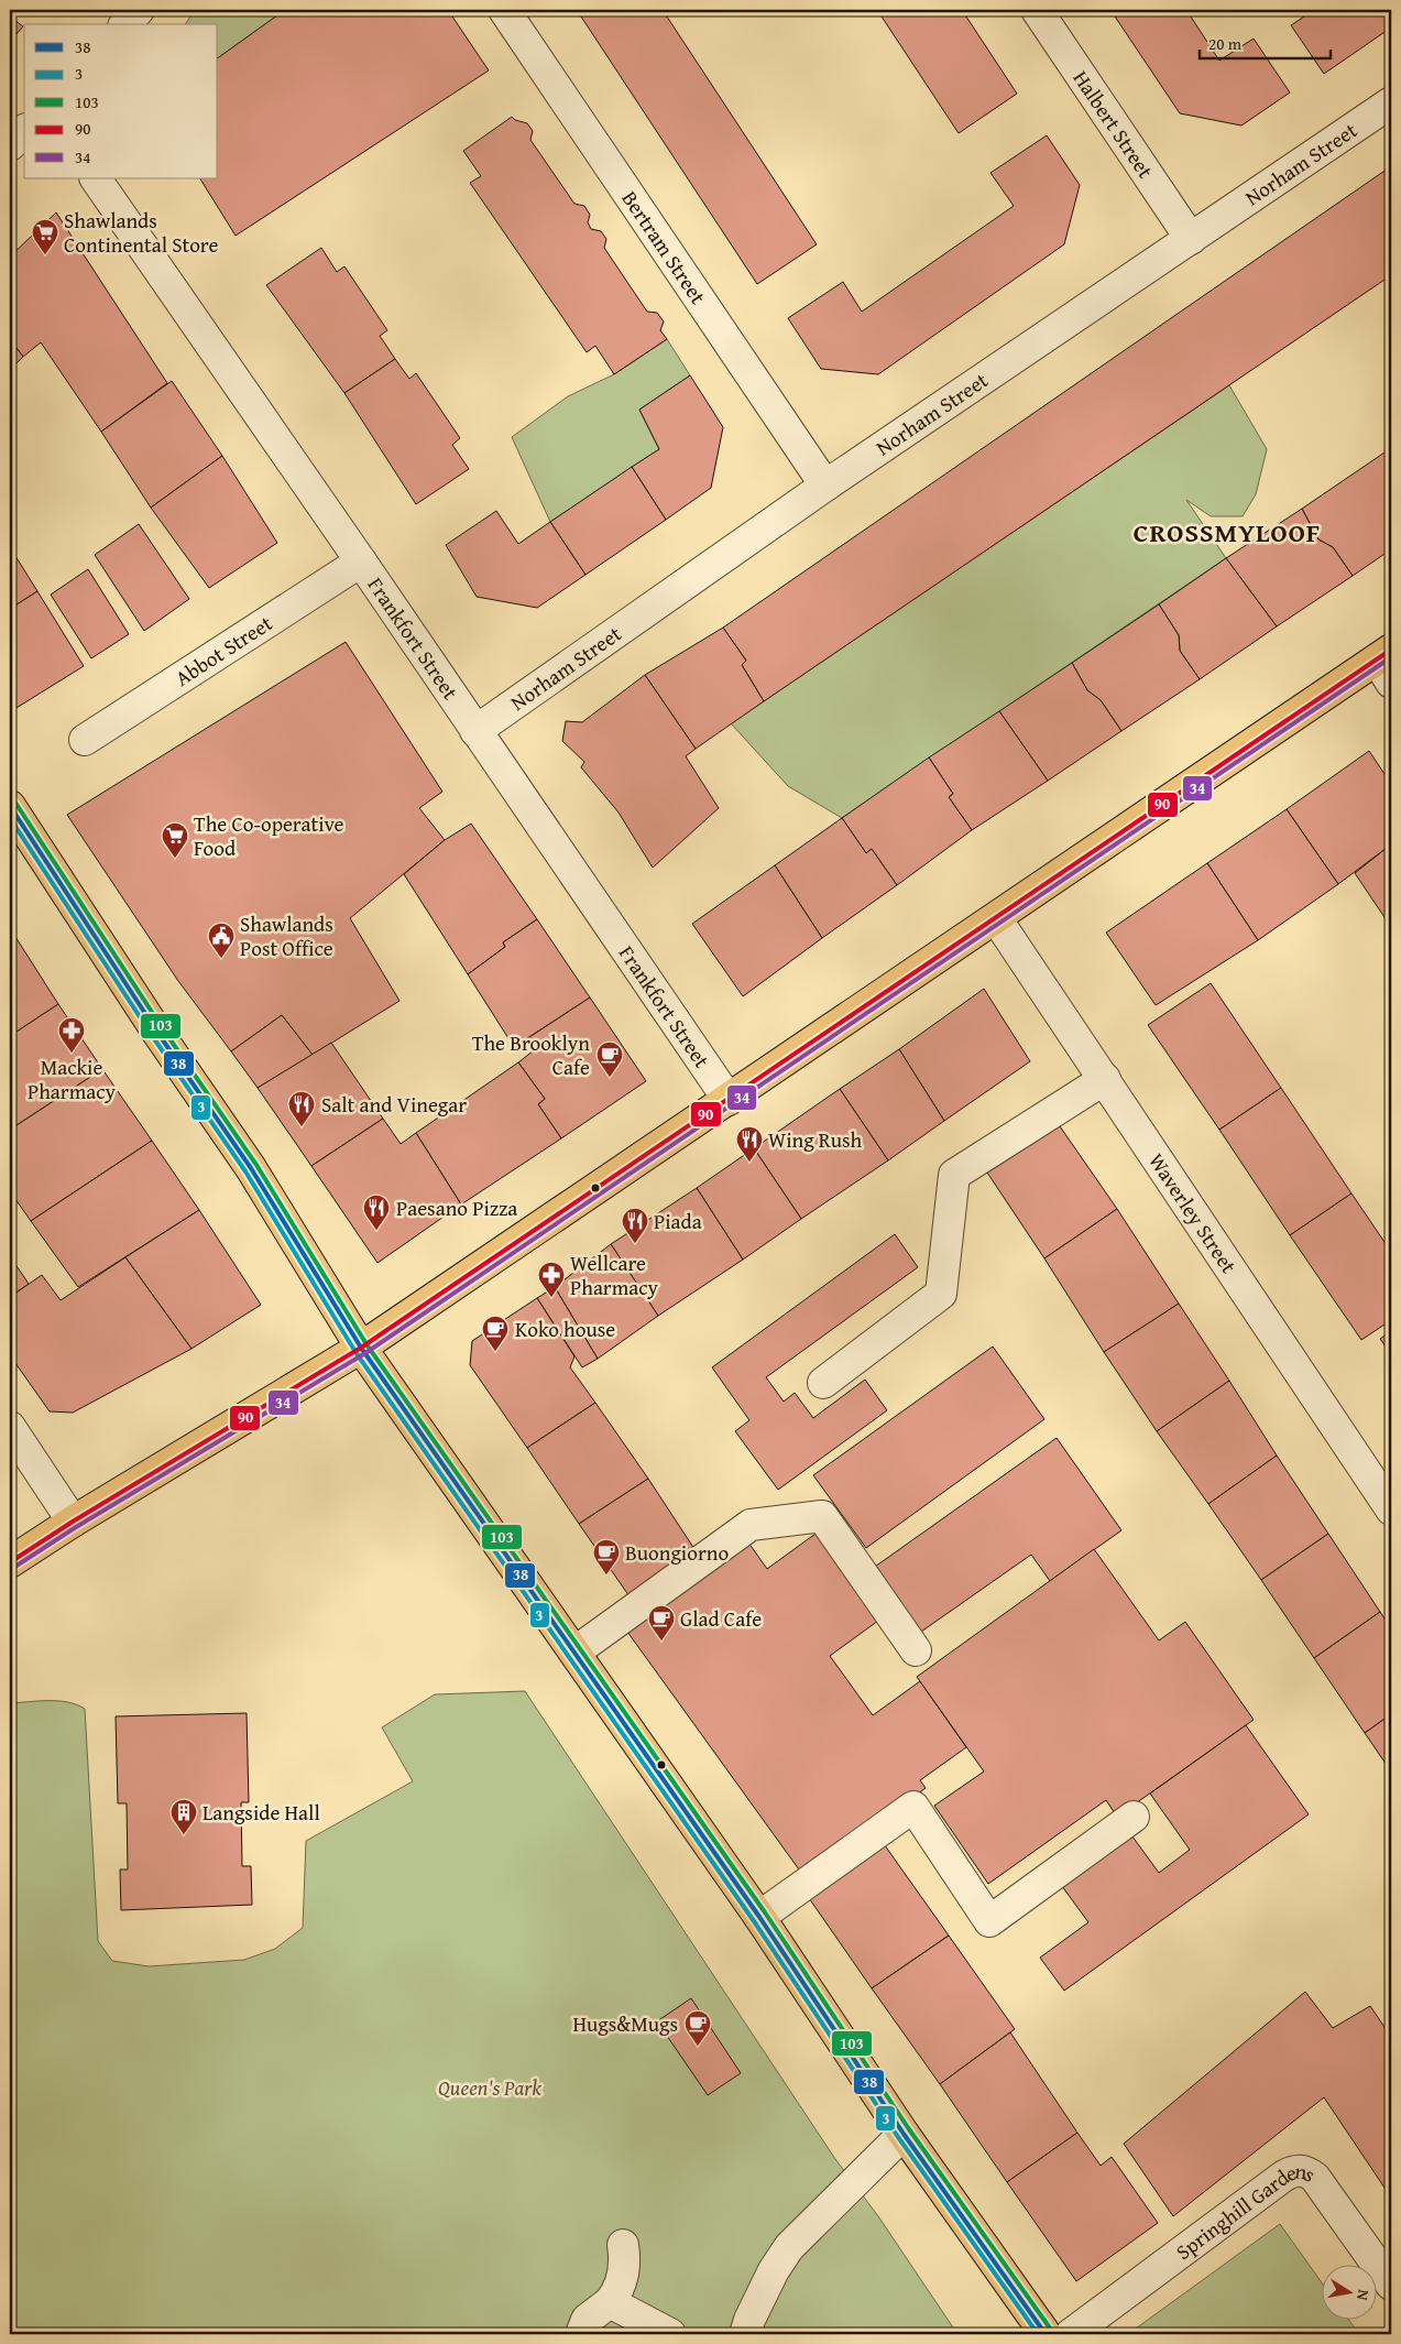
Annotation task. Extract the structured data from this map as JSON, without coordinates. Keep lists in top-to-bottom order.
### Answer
{
  "streets": {
    "street": [
      "Halbert Street",
      "Norham Street",
      "Bertram Street",
      "Frankfort Street",
      "Abbot Street",
      "Waverley Street",
      "Springhill Gardens"
    ]
  },
  "crossings": [
    ["Halbert Street", "Norham Street"],
    ["Norham Street", "Bertram Street"],
    ["Norham Street", "Frankfort Street"],
    ["Frankfort Street", "Abbot Street"]
  ],
  "districts": ["CROSSMYLOOF"],
  "parks": ["Queen's Park"],
  "places": {
    "supermarket": ["Shawlands Continental Store", "The Co-operative Food"],
    "public building": ["Shawlands Post Office"],
    "pharmacy": ["Mackie Pharmacy", "Wellcare Pharmacy"],
    "cafe": [
      "The Brooklyn Cafe",
      "Koko house",
      "Buongiorno",
      "Glad Cafe",
      "Hugs&Mugs"
    ],
    "restaurant": [
      "Salt and Vinegar",
      "Wing Rush",
      "Paesano Pizza",
      "Piada"
    ],
    "building": ["Langside Hall"]
  },
  "lines": [
    "transit line 90",
    "transit line 34",
    "transit line 103",
    "transit line 38",
    "transit line 3"
  ],
  "legend": [
    "38",
    "3",
    "103",
    "90",
    "34"
  ],
  "scale_bar": "20 m",
  "north": "right"
}
